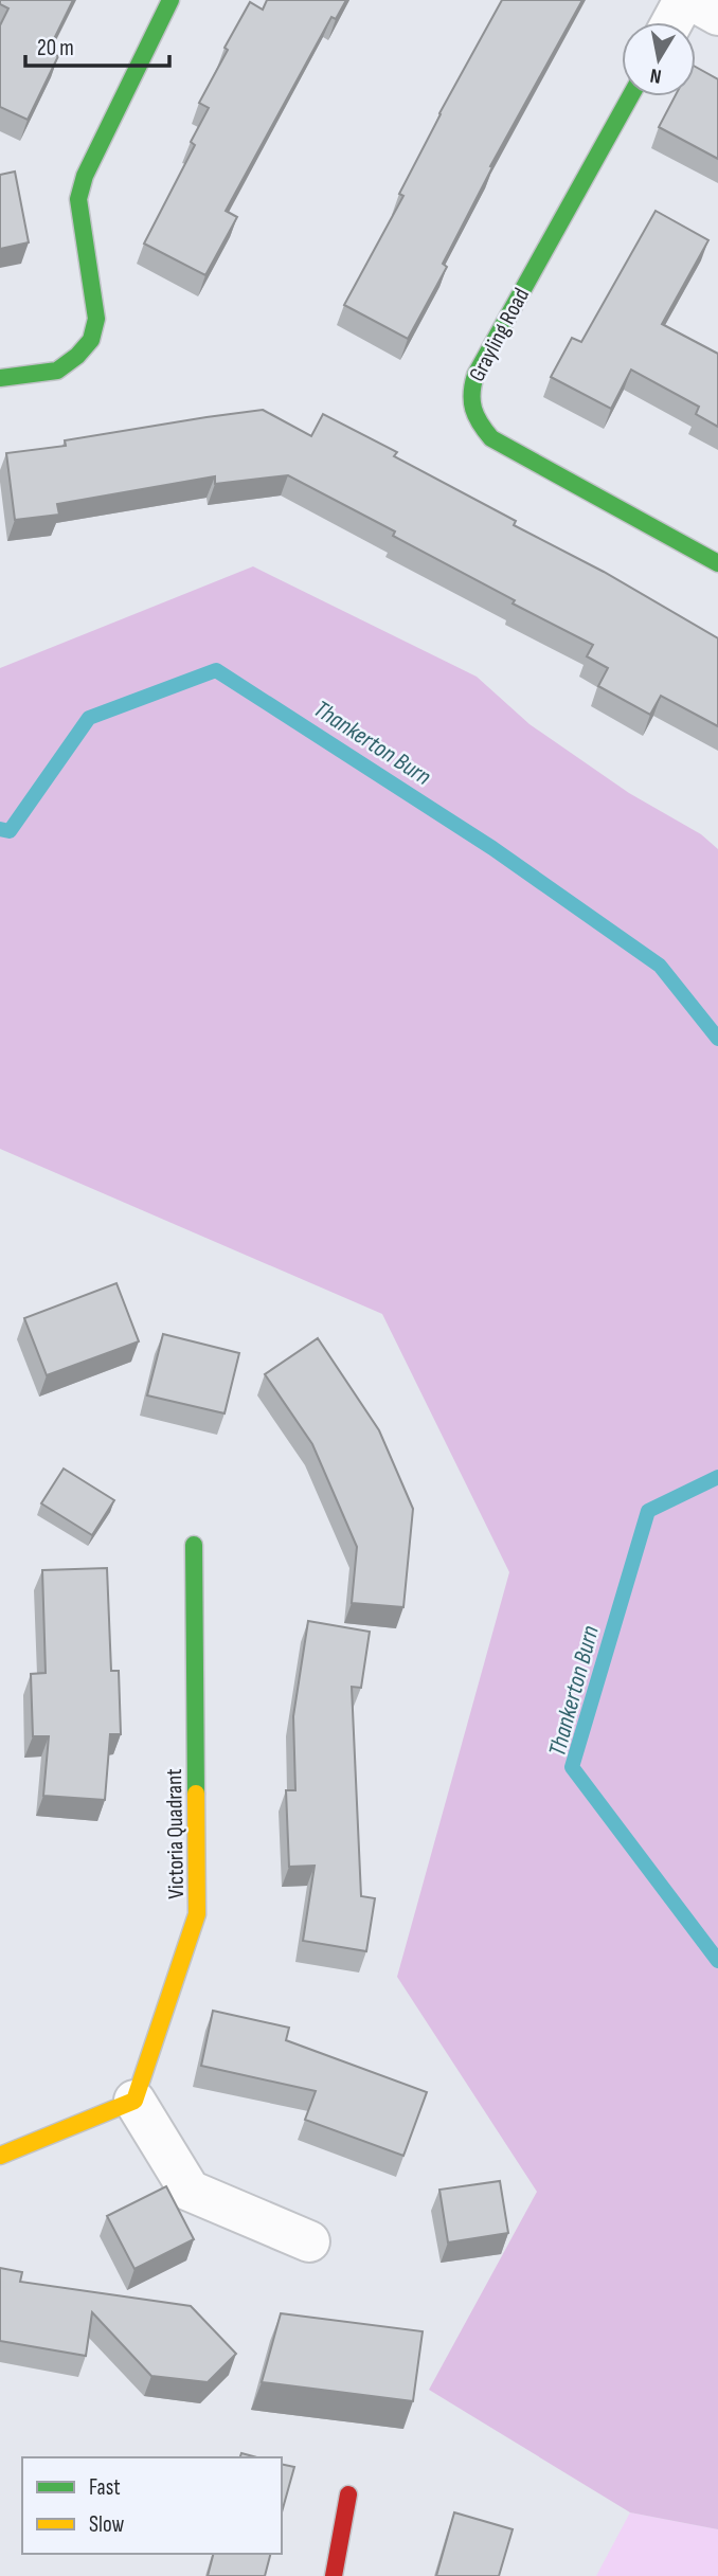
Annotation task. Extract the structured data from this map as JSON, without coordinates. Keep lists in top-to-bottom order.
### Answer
{
  "streets": {
    "street": ["Grayling Road", "Victoria Quadrant"]
  },
  "water": ["Thankerton Burn"],
  "legend": ["Fast", "Slow"],
  "scale_bar": "20 m",
  "north": "bottom"
}
